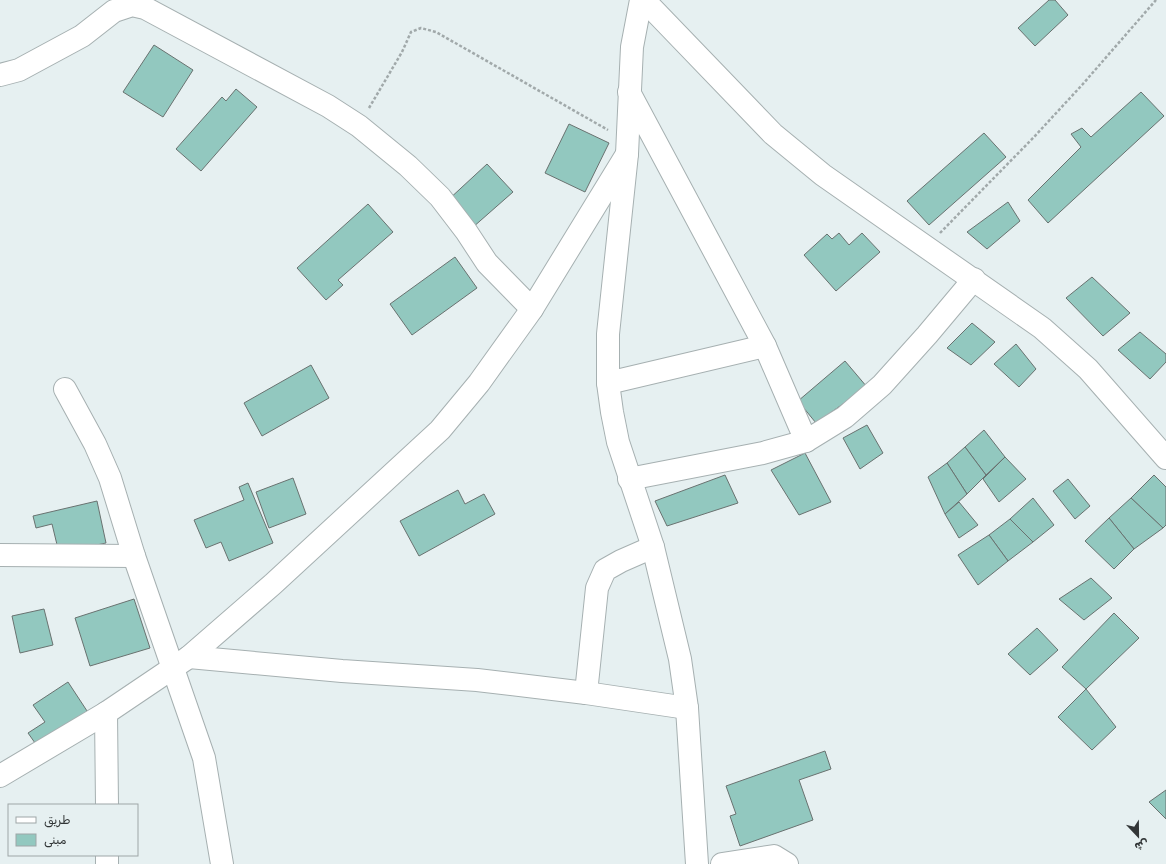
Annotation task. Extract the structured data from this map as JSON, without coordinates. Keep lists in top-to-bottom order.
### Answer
{
  "legend": ["طريق", "مبنى"],
  "north": "bottom"
}
